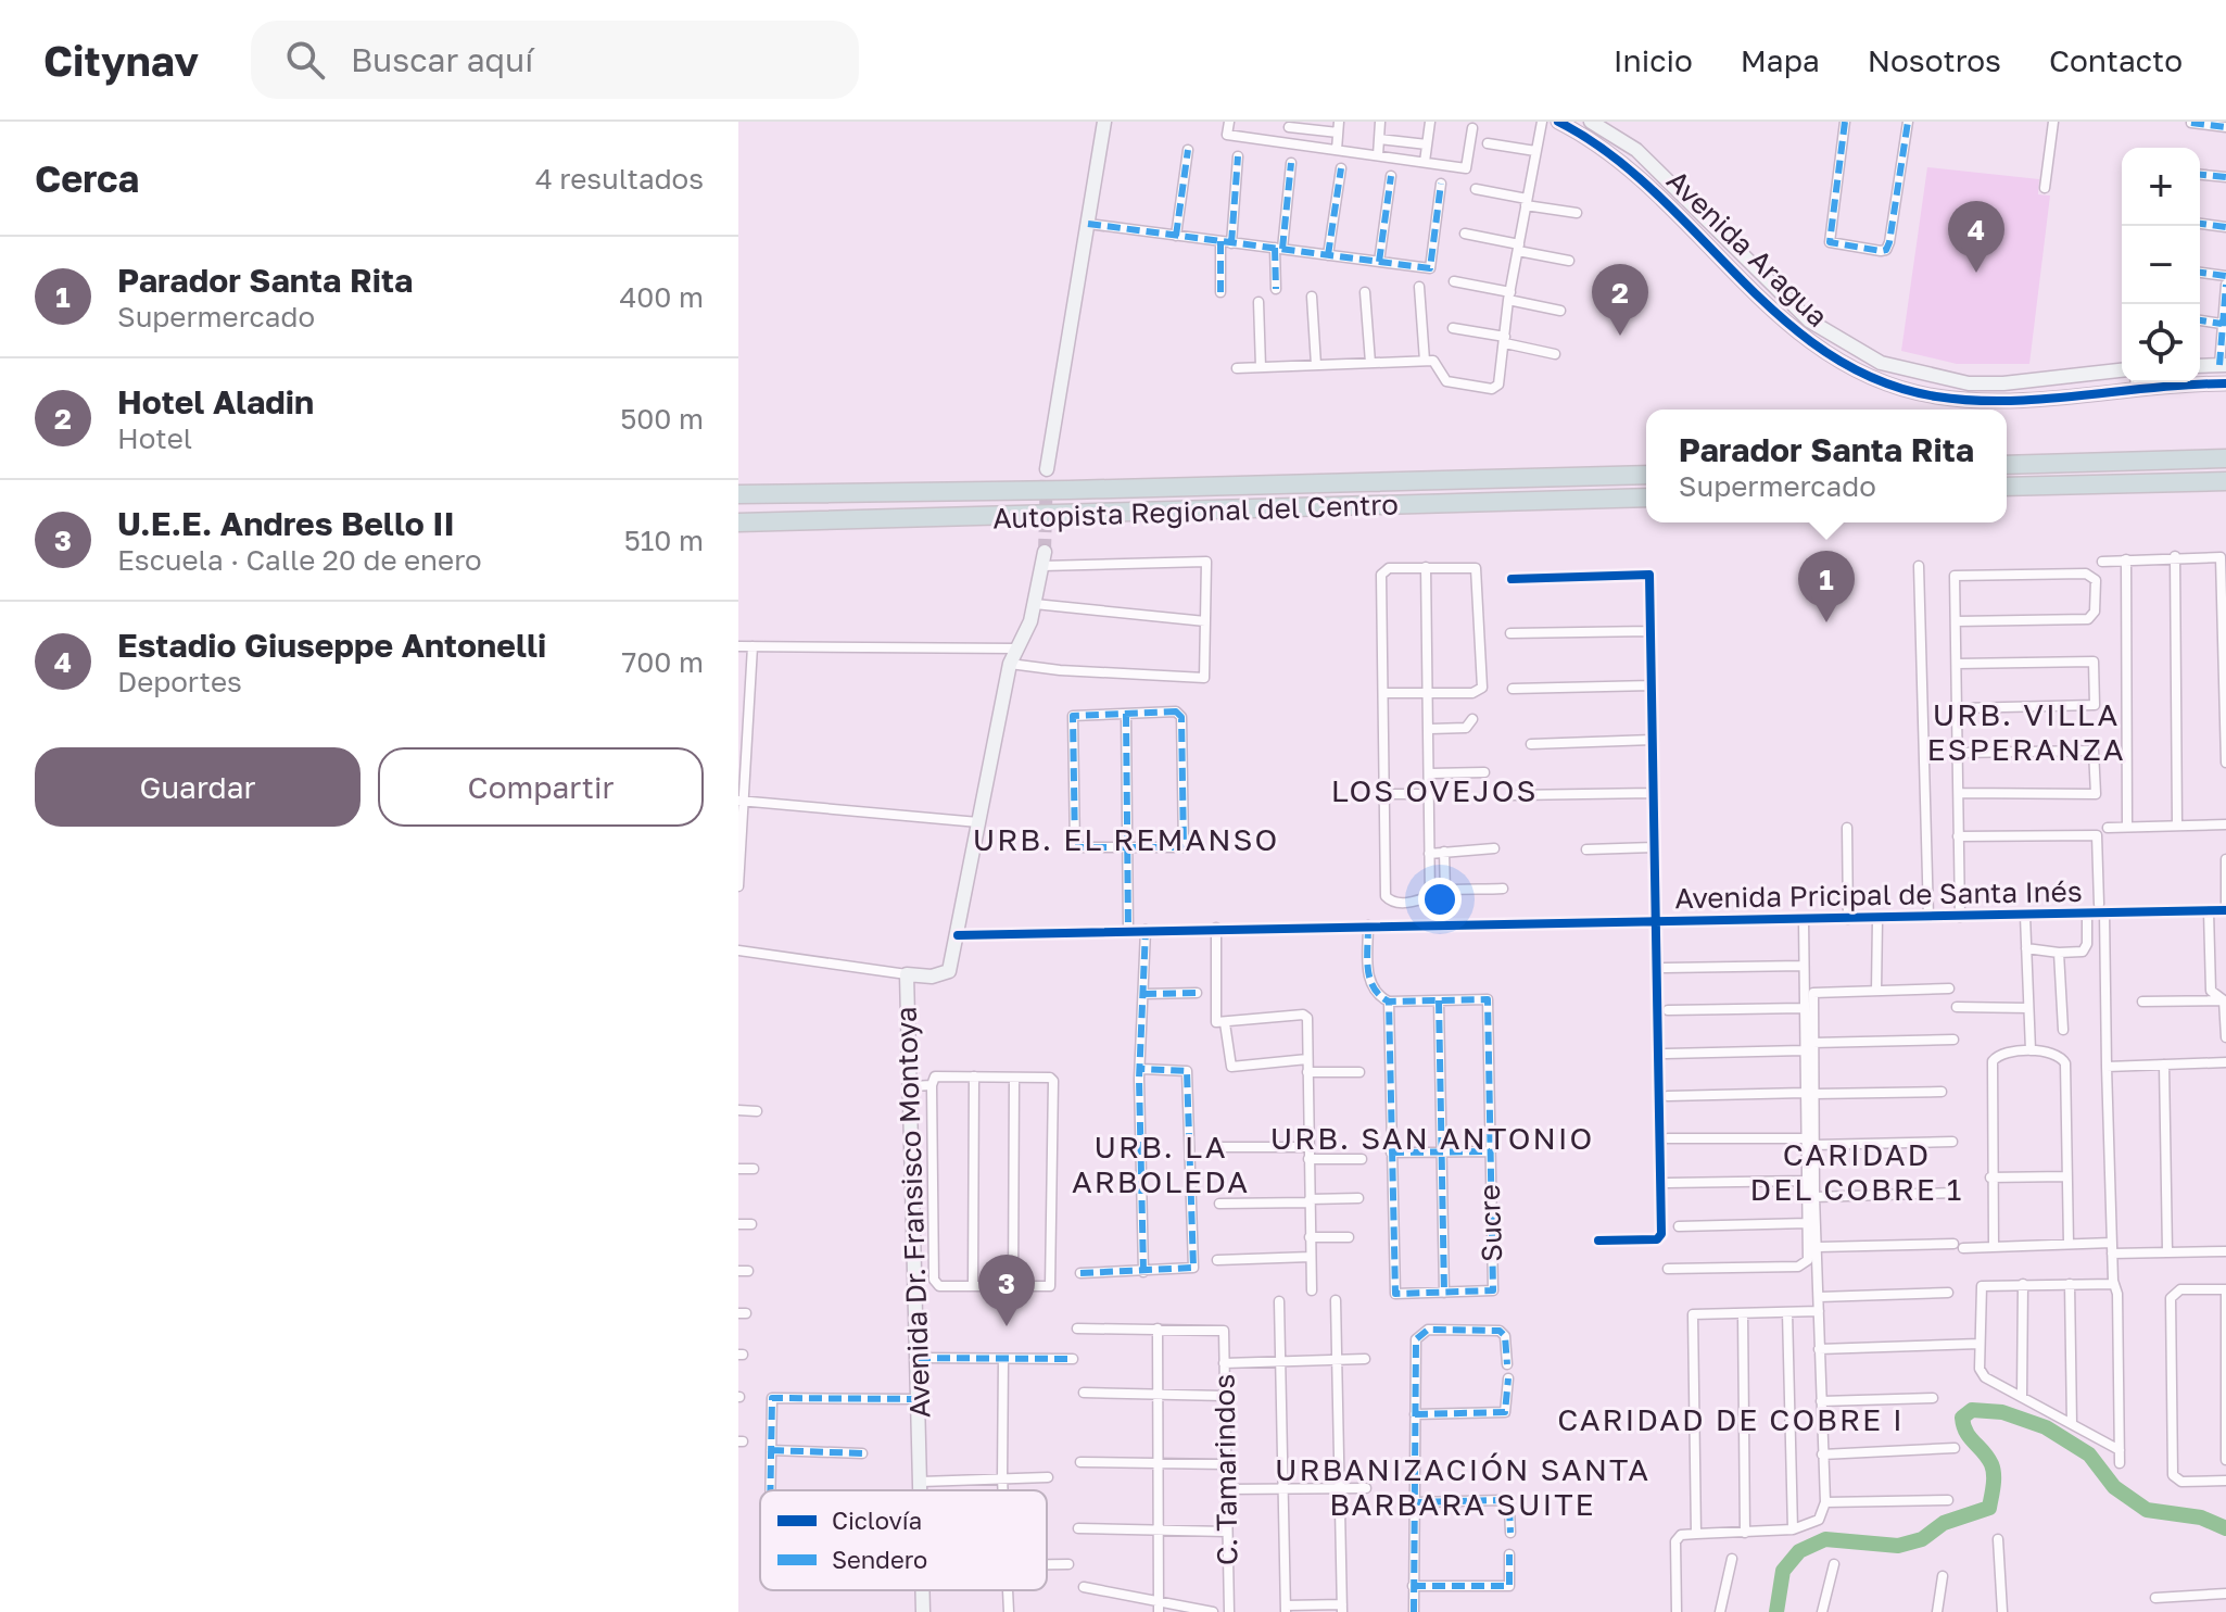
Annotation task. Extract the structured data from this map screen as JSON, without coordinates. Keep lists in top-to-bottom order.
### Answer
{
  "streets": {
    "highway": ["Autopista Regional del Centro"],
    "main road": ["Avenida Aragua", "Avenida Dr. Fransisco Montoya"],
    "street": ["Avenida Pricipal de Santa Inés", "Sucre", "C. Tamarindos"]
  },
  "crossings": [
    ["Avenida Pricipal de Santa Inés", "Avenida Dr. Fransisco Montoya"]
  ],
  "districts": [
    "URB. VILLA ESPERANZA",
    "LOS OVEJOS",
    "URB. EL REMANSO",
    "URB. SAN ANTONIO",
    "URB. LA ARBOLEDA",
    "CARIDAD DEL COBRE 1",
    "CARIDAD DE COBRE I",
    "URBANIZACIÓN SANTA BARBARA SUITE"
  ],
  "legend": ["Ciclovía", "Sendero"],
  "page": {
    "header": "Citynav",
    "search": "Buscar aquí",
    "nav": [
      "Inicio",
      "Mapa",
      "Nosotros",
      "Contacto"
    ],
    "heading": ["Cerca", "4 resultados"],
    "map_buttons": ["+", "−"],
    "pins": [
      "4",
      "2",
      "1",
      "3"
    ],
    "list": [
      {
        "mark": "1",
        "name": "Parador Santa Rita",
        "note": "Supermercado",
        "value": "400 m"
      },
      {
        "mark": "2",
        "name": "Hotel Aladin",
        "note": "Hotel",
        "value": "500 m"
      },
      {
        "mark": "3",
        "name": "U.E.E. Andres Bello II",
        "note": "Escuela · Calle 20 de enero",
        "value": "510 m"
      },
      {
        "mark": "4",
        "name": "Estadio Giuseppe Antonelli",
        "note": "Deportes",
        "value": "700 m"
      }
    ],
    "popup": ["Parador Santa Rita", "Supermercado"],
    "buttons": ["Guardar", "Compartir"]
  }
}
